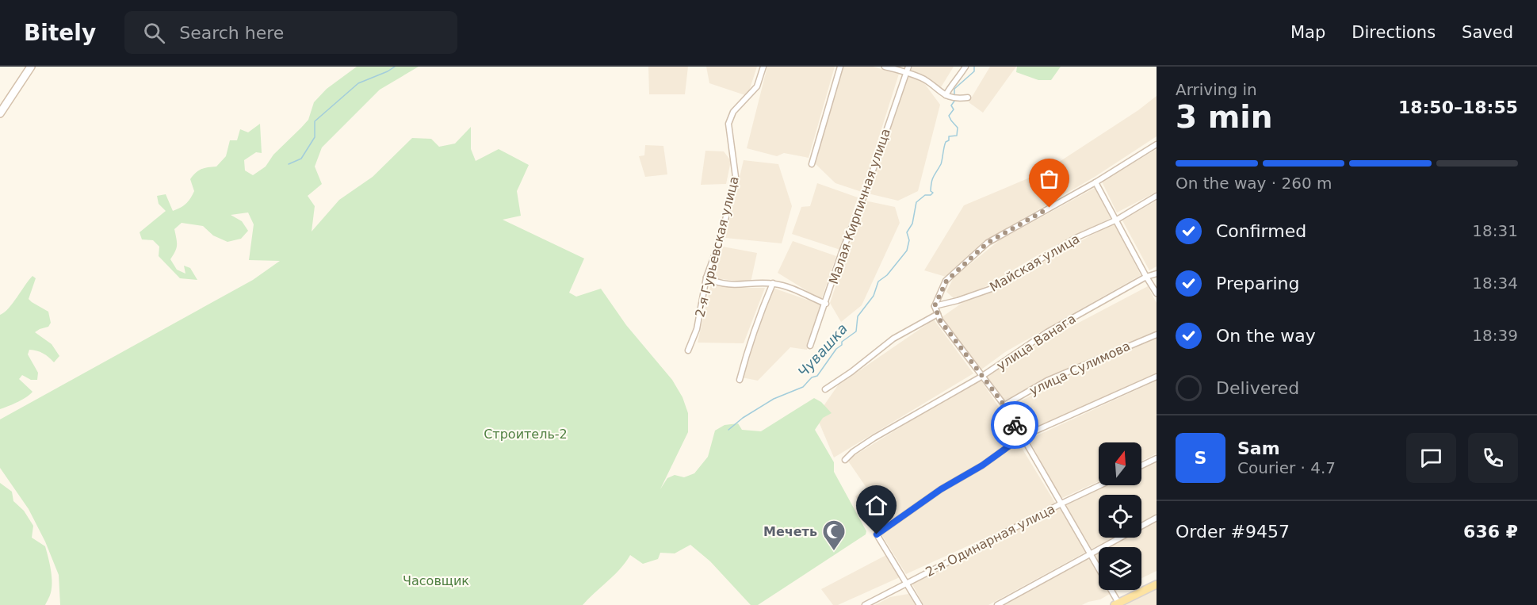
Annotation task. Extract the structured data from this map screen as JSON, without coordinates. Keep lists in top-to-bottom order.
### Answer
{
  "streets": {
    "street": [
      "Малая Кирпичная улица",
      "2-я Гурьевская улица",
      "Майская улица",
      "улица Ванага",
      "улица Сулимова",
      "2-я Одинарная улица"
    ]
  },
  "water": ["Чувашка"],
  "parks": ["Строитель-2", "Часовщик"],
  "places": {
    "mosque": ["Мечеть"]
  },
  "north": "top",
  "page": {
    "header": "Bitely",
    "search": "Search here",
    "nav": ["Map", "Directions", "Saved"],
    "heading": ["3 min", "Arriving in", "18:50–18:55"],
    "panel": [
      "Sam",
      "Courier · 4.7",
      "Order #9457",
      "636 ₽"
    ],
    "bar": "On the way · 260 m",
    "list": [
      ["Confirmed", "18:31"],
      ["Preparing", "18:34"],
      ["On the way", "18:39"],
      "Delivered"
    ],
    "round": "S"
  }
}
